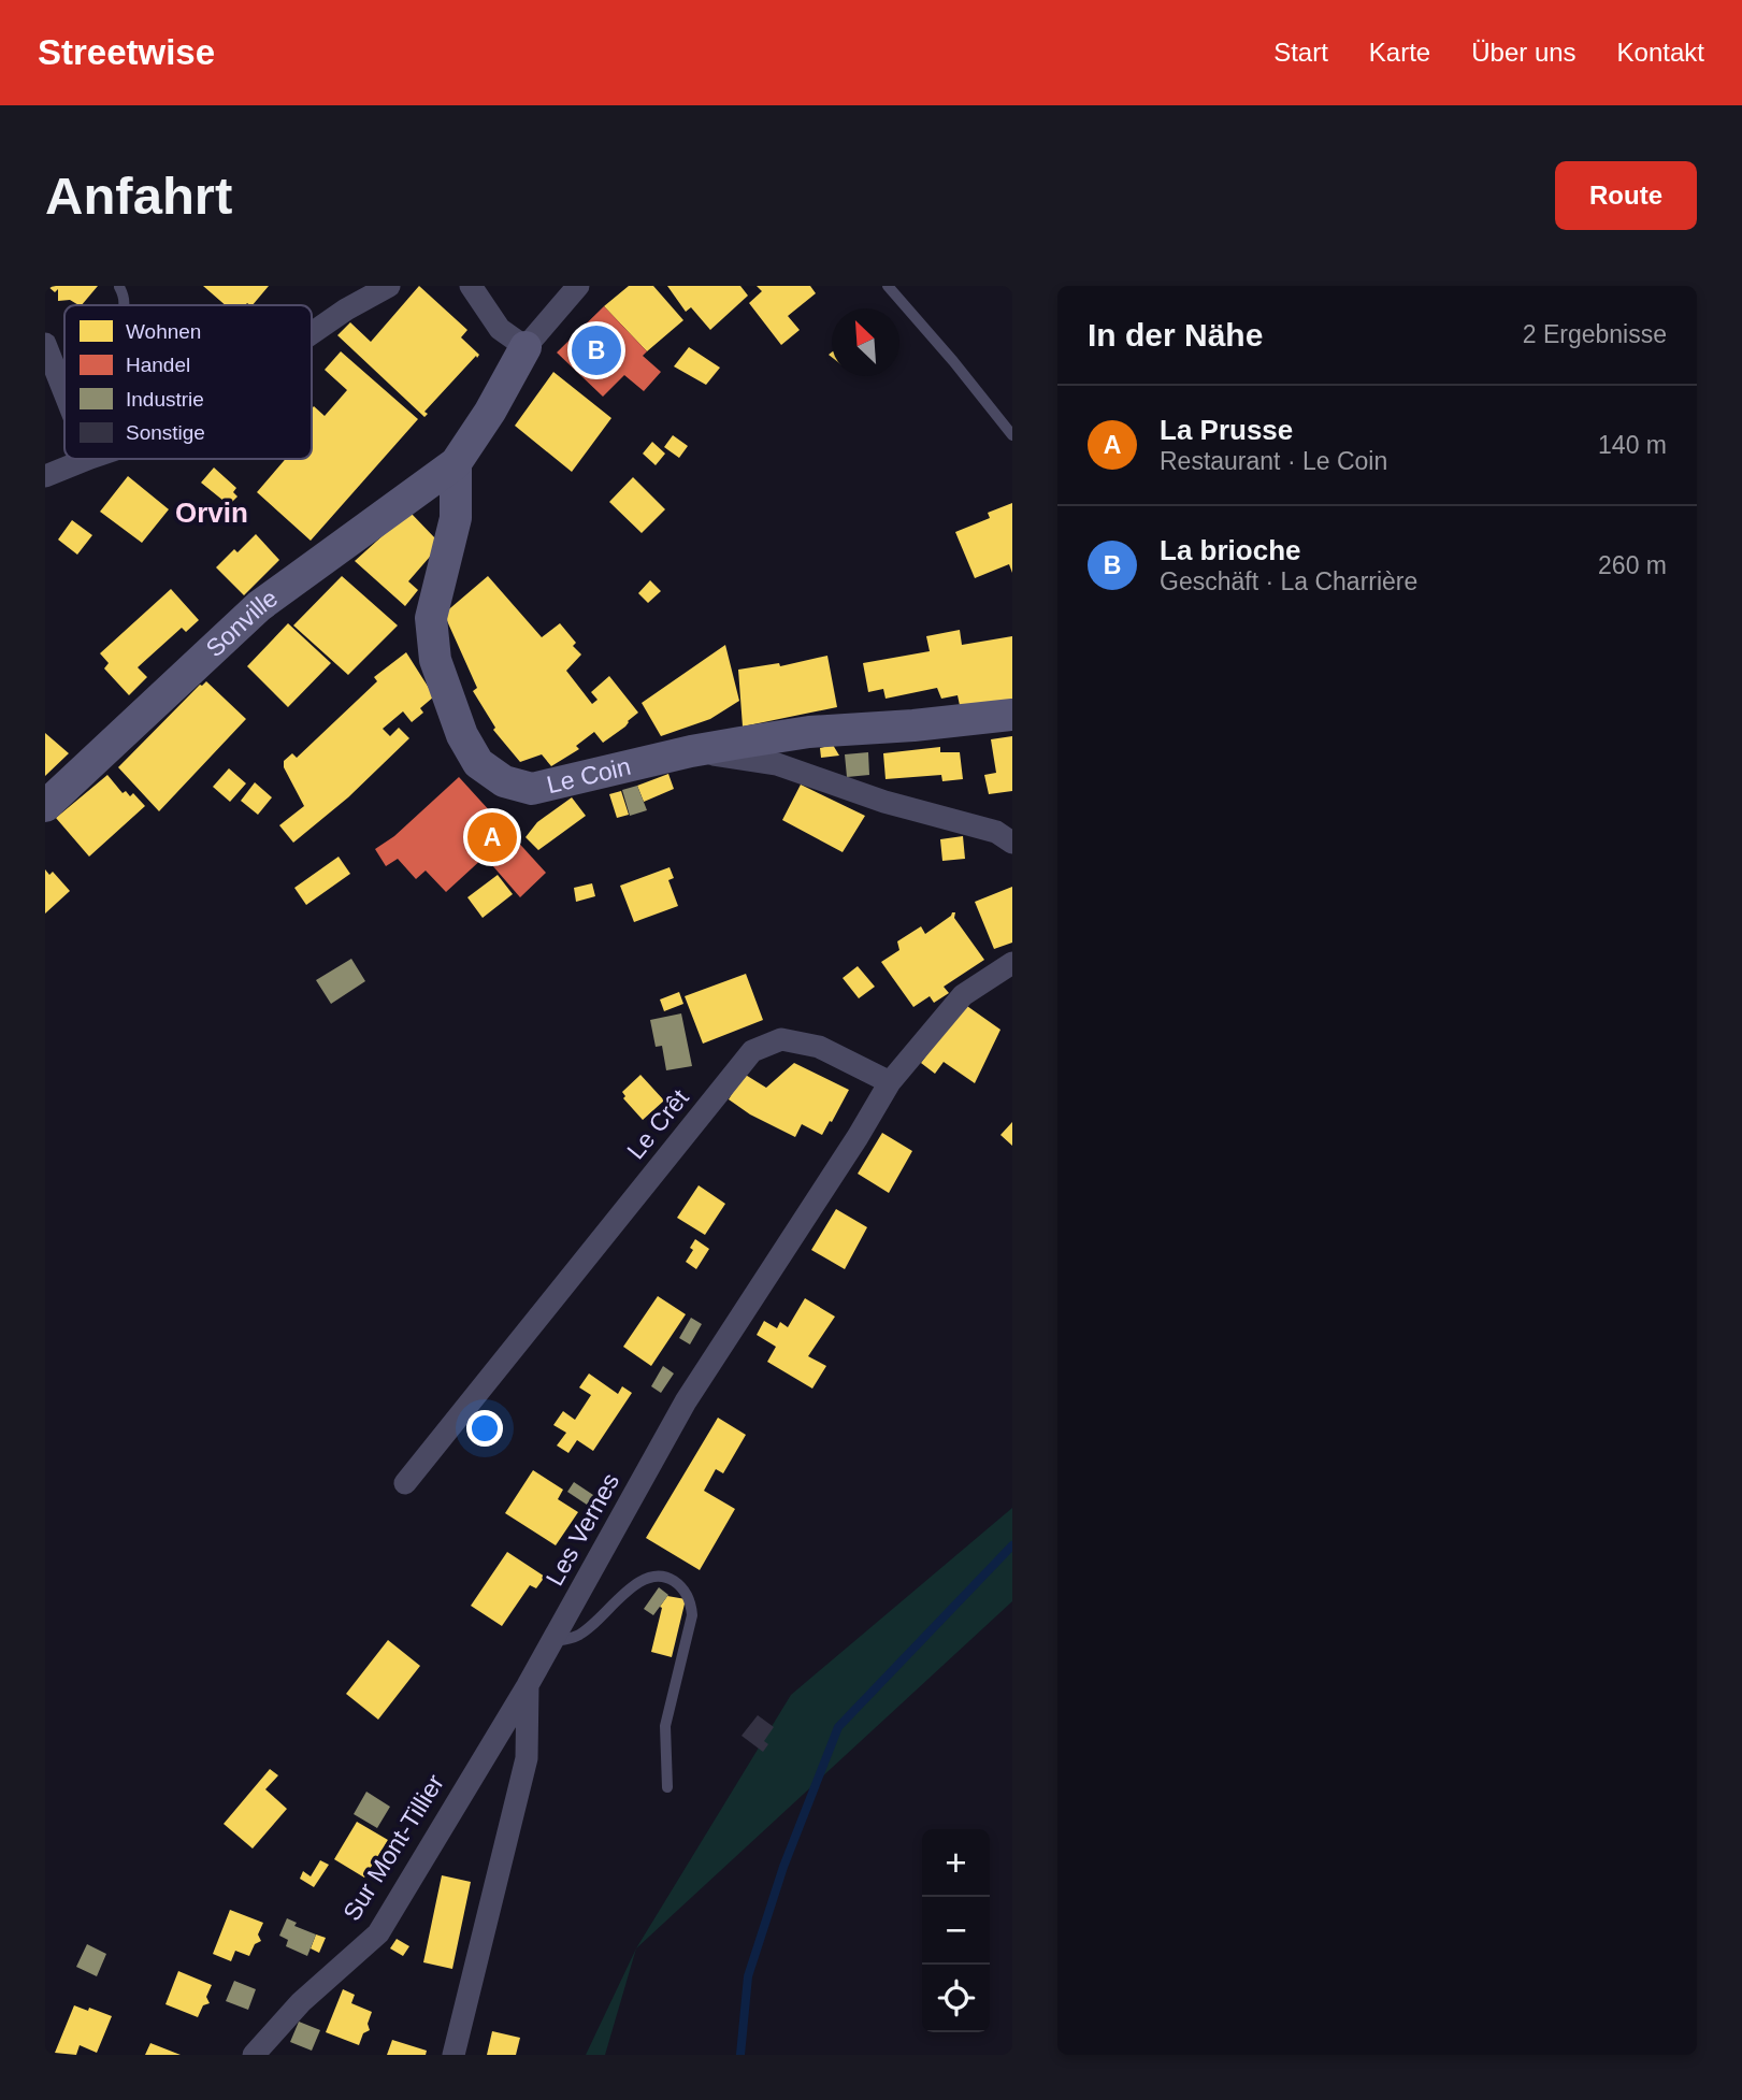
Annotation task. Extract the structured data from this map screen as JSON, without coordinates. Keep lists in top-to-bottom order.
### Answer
{
  "streets": {
    "street": [
      "Sonville",
      "Le Coin",
      "Le Crêt",
      "Les Vernes",
      "Sur Mont-Tillier"
    ]
  },
  "crossings": [
    ["Sonville", "Le Coin"],
    ["Le Crêt", "Les Vernes"],
    ["Les Vernes", "Sur Mont-Tillier"]
  ],
  "districts": ["Orvin"],
  "legend": [
    "Wohnen",
    "Handel",
    "Industrie",
    "Sonstige"
  ],
  "north": "top left",
  "page": {
    "header": "Streetwise",
    "nav": [
      "Start",
      "Karte",
      "Über uns",
      "Kontakt"
    ],
    "buttons": "Route",
    "title": "Anfahrt",
    "heading": ["In der Nähe", "2 Ergebnisse"],
    "pins": ["B", "A"],
    "list": [
      {
        "mark": "A",
        "name": "La Prusse",
        "note": "Restaurant · Le Coin",
        "value": "140 m"
      },
      {
        "mark": "B",
        "name": "La brioche",
        "note": "Geschäft · La Charrière",
        "value": "260 m"
      }
    ],
    "map_buttons": ["+", "−"]
  }
}
